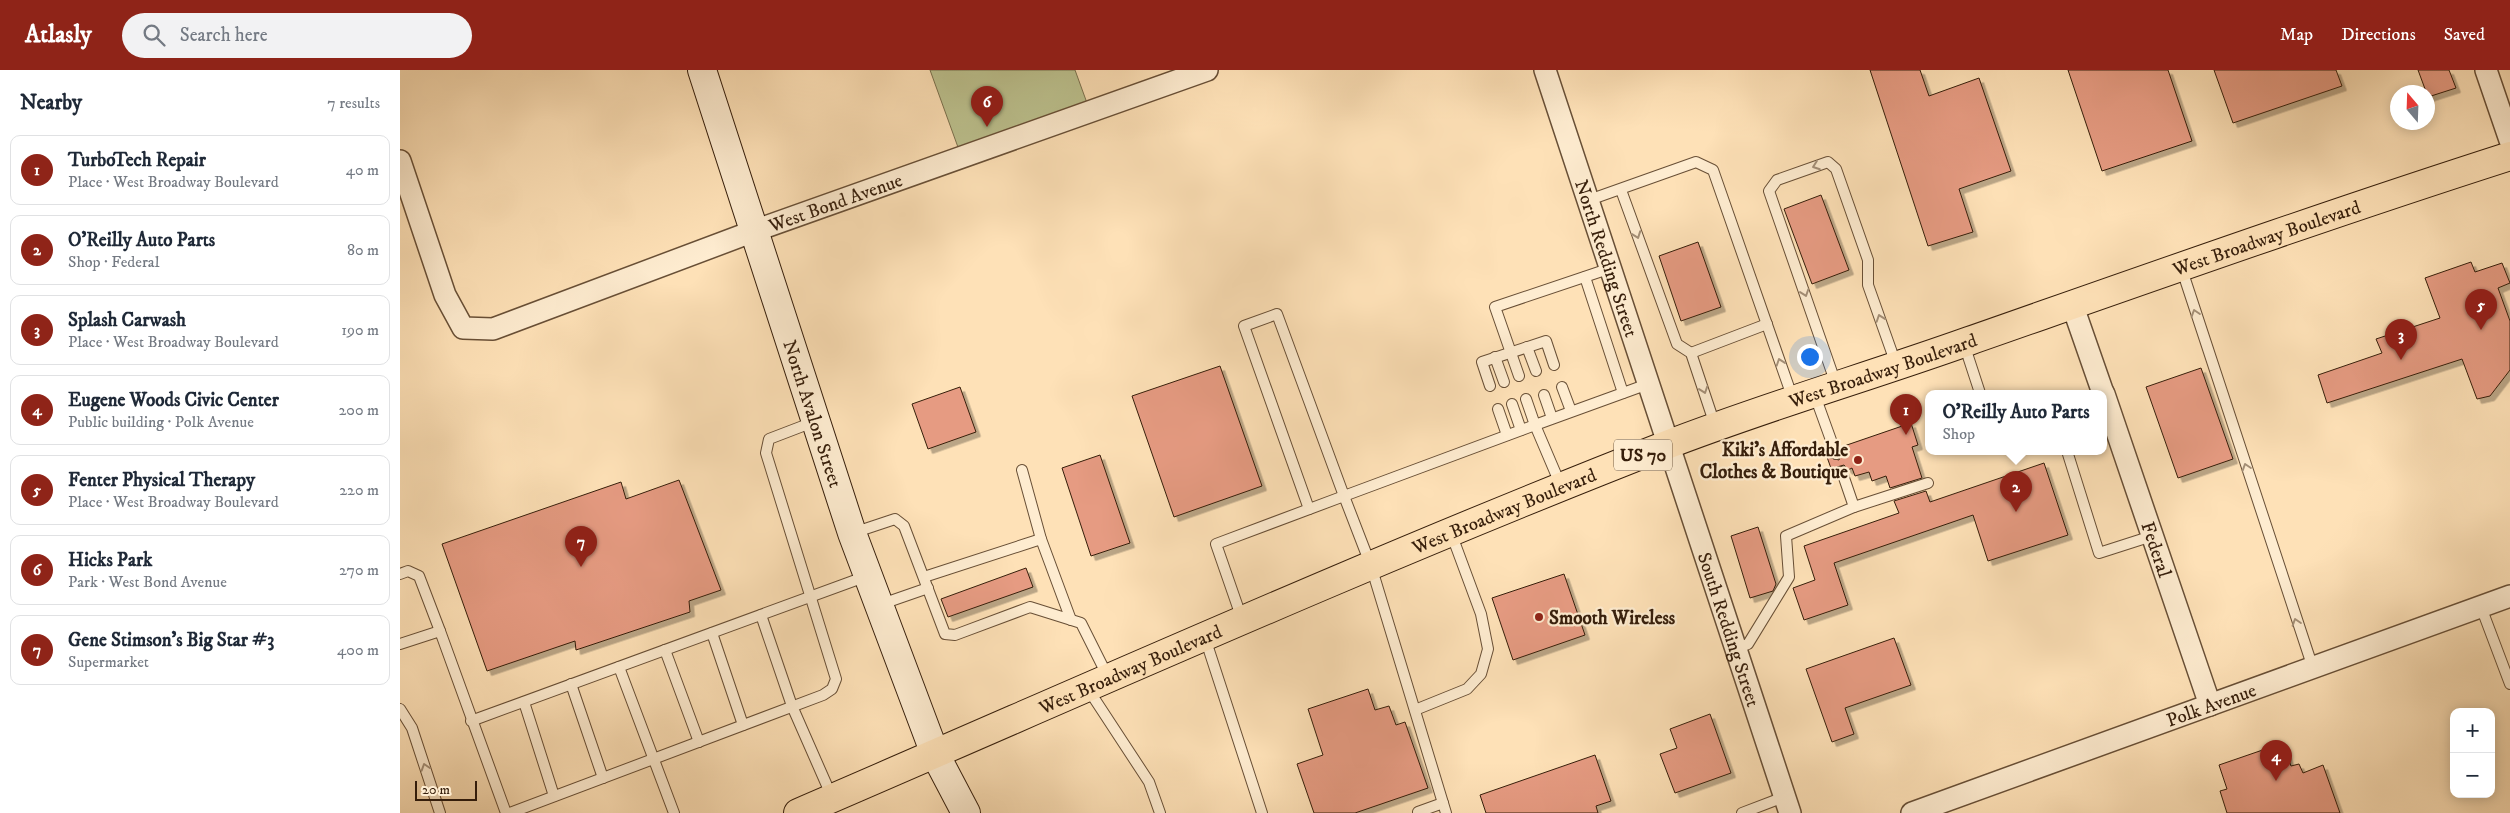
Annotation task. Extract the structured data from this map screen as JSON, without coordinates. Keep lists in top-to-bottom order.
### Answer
{
  "streets": {
    "main road": ["West Broadway Boulevard", "US 70"],
    "street": [
      "West Bond Avenue",
      "North Redding Street",
      "North Avalon Street",
      "Federal",
      "South Redding Street",
      "Polk Avenue"
    ]
  },
  "crossings": [
    ["West Bond Avenue", "North Avalon Street"],
    ["West Broadway Boulevard", "North Redding Street"],
    ["West Broadway Boulevard", "North Avalon Street"],
    ["West Broadway Boulevard", "Federal"],
    ["West Broadway Boulevard", "South Redding Street"],
    ["North Redding Street", "South Redding Street"],
    ["Federal", "Polk Avenue"]
  ],
  "places": ["Kiki's Affordable Clothes & Boutique", "Smooth Wireless"],
  "scale_bar": "20 m",
  "north": "top",
  "page": {
    "header": "Atlasly",
    "search": "Search here",
    "nav": ["Map", "Directions", "Saved"],
    "heading": ["Nearby", "7 results"],
    "pins": [
      "6",
      "5",
      "3",
      "1",
      "2",
      "7",
      "4"
    ],
    "list": [
      {
        "mark": "1",
        "name": "TurboTech Repair",
        "note": "Place · West Broadway Boulevard",
        "value": "40 m"
      },
      {
        "mark": "2",
        "name": "O'Reilly Auto Parts",
        "note": "Shop · Federal",
        "value": "80 m"
      },
      {
        "mark": "3",
        "name": "Splash Carwash",
        "note": "Place · West Broadway Boulevard",
        "value": "190 m"
      },
      {
        "mark": "4",
        "name": "Eugene Woods Civic Center",
        "note": "Public building · Polk Avenue",
        "value": "200 m"
      },
      {
        "mark": "5",
        "name": "Fenter Physical Therapy",
        "note": "Place · West Broadway Boulevard",
        "value": "220 m"
      },
      {
        "mark": "6",
        "name": "Hicks Park",
        "note": "Park · West Bond Avenue",
        "value": "270 m"
      },
      {
        "mark": "7",
        "name": "Gene Stimson's Big Star #3",
        "note": "Supermarket",
        "value": "400 m"
      }
    ],
    "popup": ["O'Reilly Auto Parts", "Shop"],
    "map_buttons": ["+", "−"],
    "scale": "20 m"
  }
}
